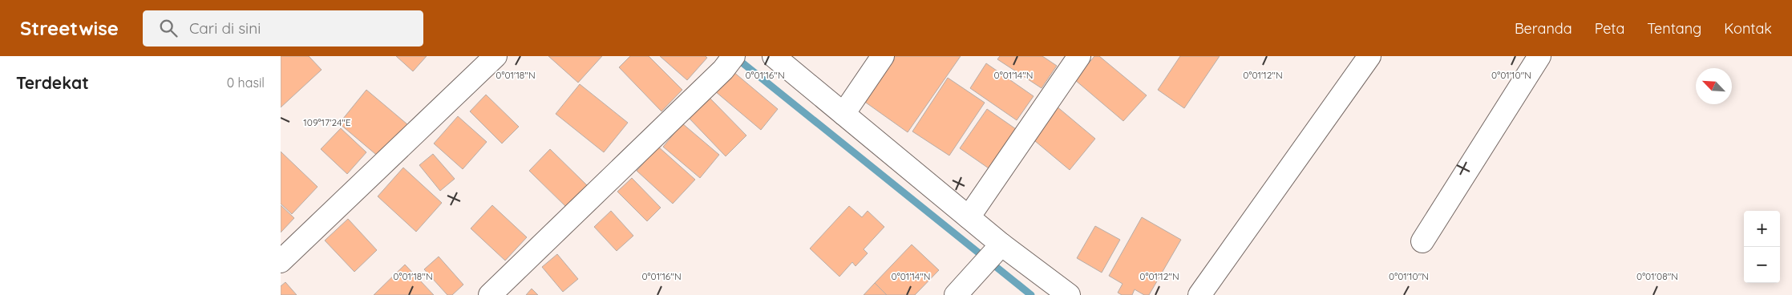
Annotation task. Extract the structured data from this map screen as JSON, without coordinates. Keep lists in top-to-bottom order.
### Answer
{
  "north": "top left",
  "page": {
    "header": "Streetwise",
    "search": "Cari di sini",
    "nav": [
      "Beranda",
      "Peta",
      "Tentang",
      "Kontak"
    ],
    "heading": ["Terdekat", "0 hasil"],
    "map_buttons": ["+", "−"]
  },
  "coordinates": [
    "0°01'18\"N",
    "0°01'16\"N",
    "0°01'14\"N",
    "0°01'12\"N",
    "0°01'10\"N",
    "109°17'24\"E",
    "0°01'08\"N"
  ]
}
